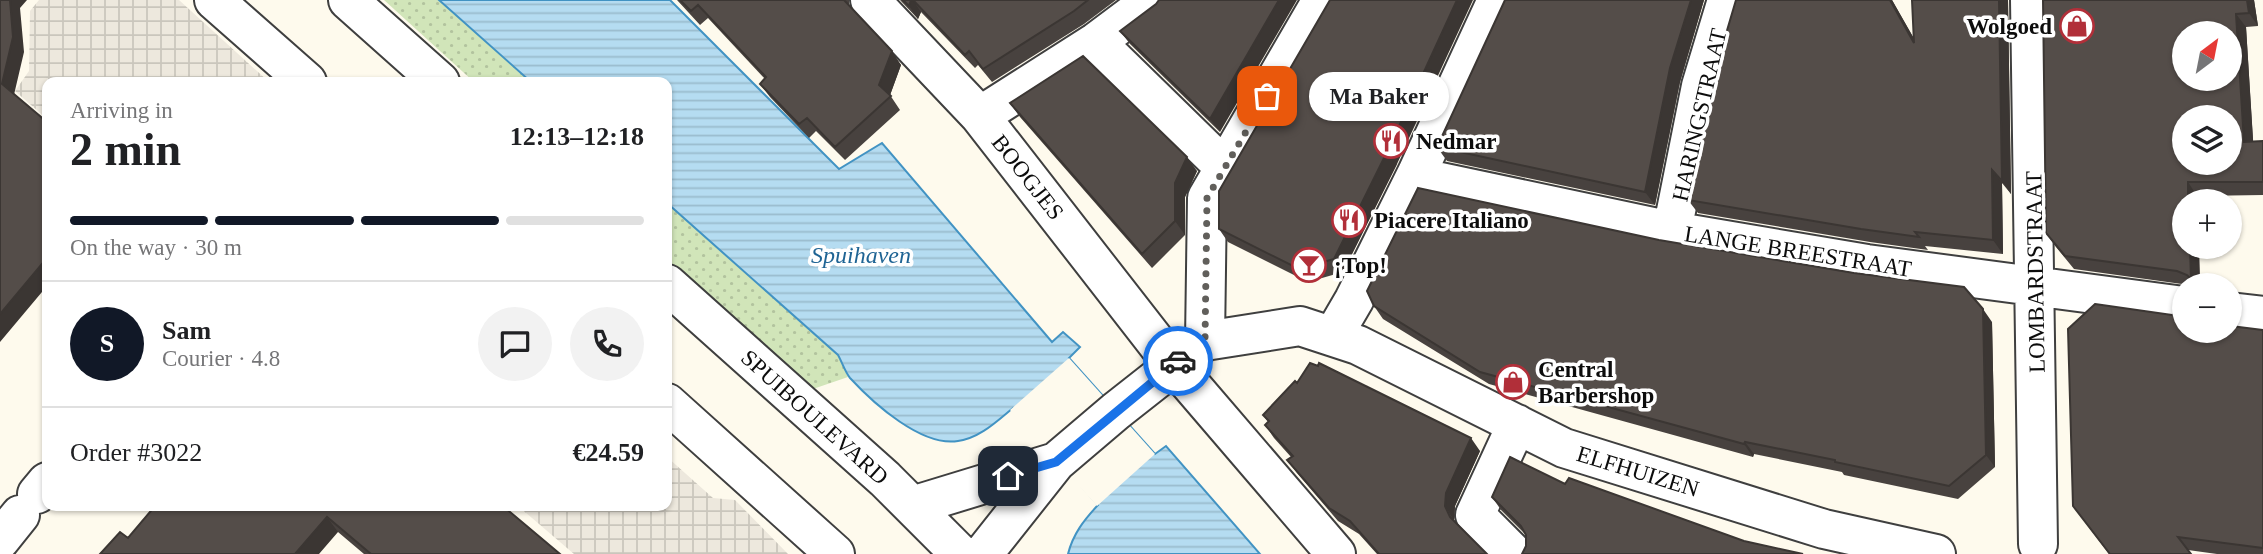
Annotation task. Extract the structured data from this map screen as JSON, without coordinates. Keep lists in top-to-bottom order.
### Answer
{
  "streets": {
    "street": [
      "HARINGSTRAAT",
      "BOOGJES",
      "LANGE BREESTRAAT",
      "LOMBARDSTRAAT",
      "SPUIBOULEVARD",
      "ELFHUIZEN"
    ]
  },
  "crossings": [
    ["HARINGSTRAAT", "LANGE BREESTRAAT"],
    ["LANGE BREESTRAAT", "LOMBARDSTRAAT"]
  ],
  "water": ["Spuihaven"],
  "places": {
    "shop": ["Wolgoed", "Central Barbershop"],
    "other": ["Ma Baker"],
    "restaurant": ["Nedmar", "Piacere Italiano"],
    "bar": ["¡Top!"]
  },
  "north": "top right",
  "page": {
    "map_buttons": ["+", "−"],
    "bubble": "Ma Baker",
    "heading": ["2 min", "Arriving in", "12:13–12:18"],
    "panel": [
      "Sam",
      "Courier · 4.8",
      "Order #3022",
      "€24.59"
    ],
    "bar": "On the way · 30 m",
    "round": "S"
  }
}
